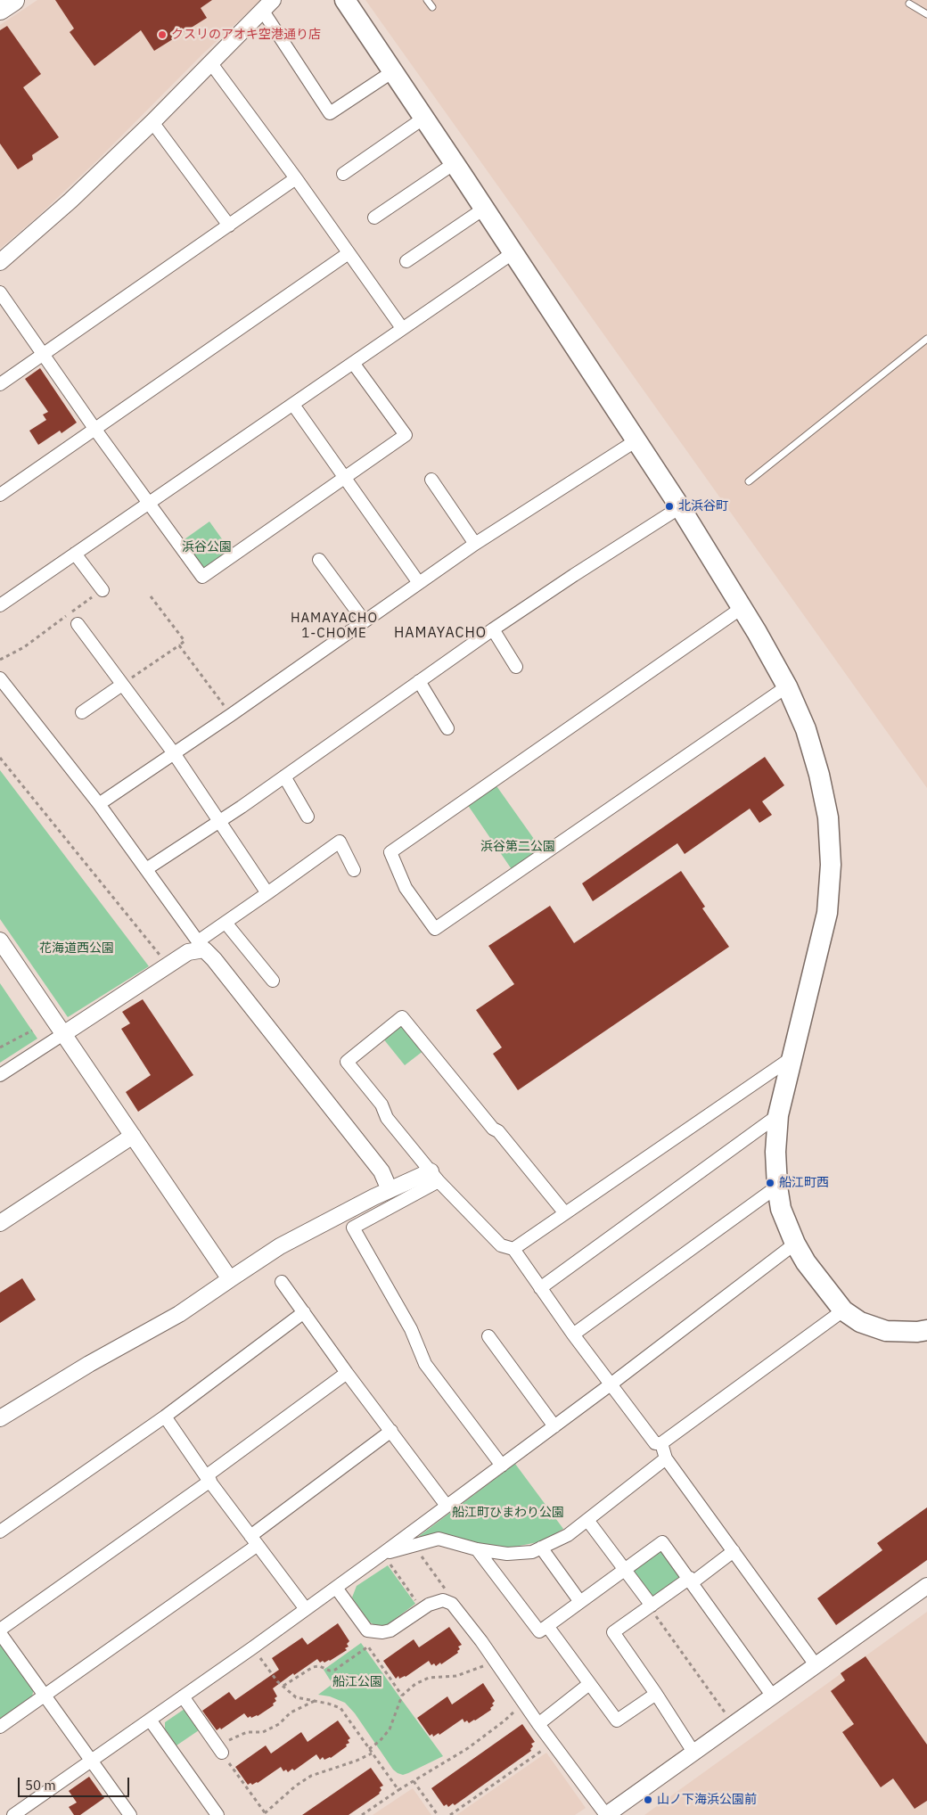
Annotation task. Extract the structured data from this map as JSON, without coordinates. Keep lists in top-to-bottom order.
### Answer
{
  "districts": ["HAMAYACHO 1-CHOME", "HAMAYACHO"],
  "parks": [
    "浜谷公園",
    "浜谷第二公園",
    "花海道西公園",
    "船江町ひまわり公園",
    "船江公園"
  ],
  "places": [
    "クスリのアオキ空港通り店",
    "北浜谷町",
    "船江町西",
    "山ノ下海浜公園前"
  ],
  "scale_bar": "50 m"
}
